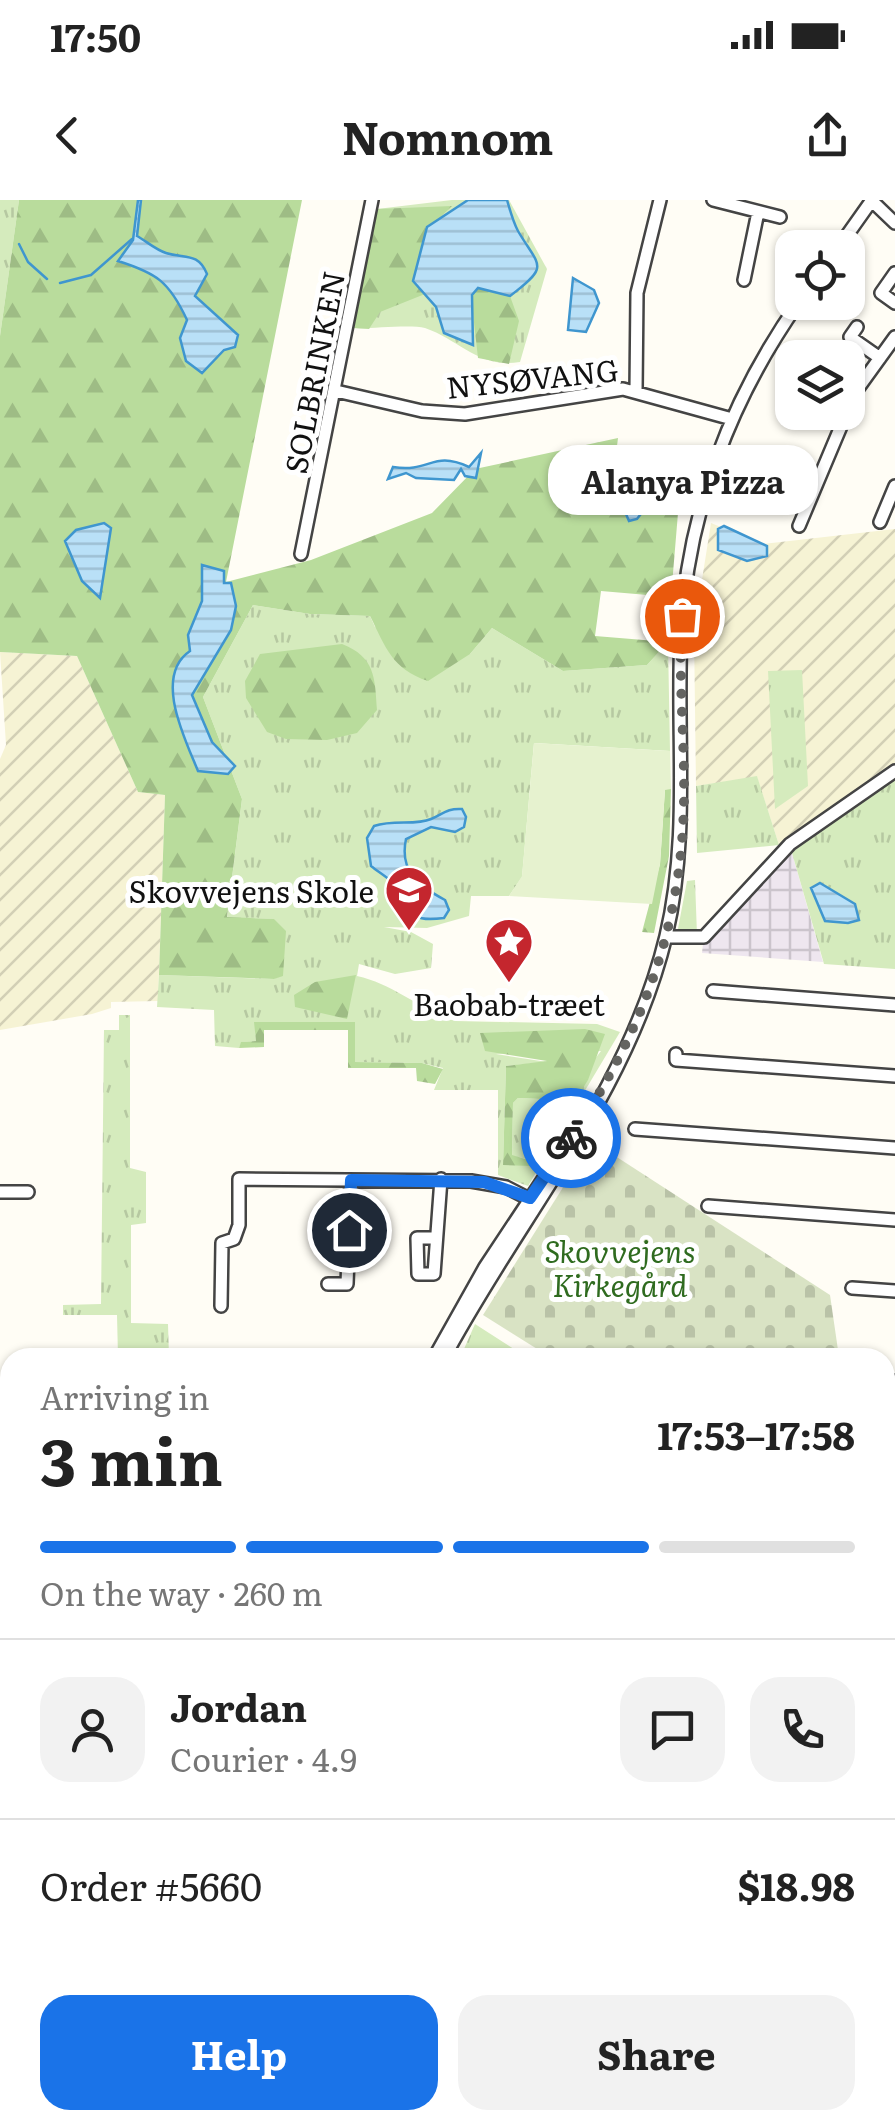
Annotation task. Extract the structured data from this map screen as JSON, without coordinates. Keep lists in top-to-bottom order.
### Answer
{
  "streets": {
    "street": ["SOLBRINKEN", "NYSØVANG"]
  },
  "crossings": [
    ["SOLBRINKEN", "NYSØVANG"]
  ],
  "parks": ["Skovvejens Kirkegård"],
  "places": {
    "other": ["Alanya Pizza"],
    "school or university": ["Skovvejens Skole"],
    "place": ["Baobab-træet"]
  },
  "page": {
    "status": "17:50",
    "header": "Nomnom",
    "bubble": "Alanya Pizza",
    "heading": ["3 min", "Arriving in", "17:53–17:58"],
    "panel": [
      "Jordan",
      "Courier · 4.9",
      "Order #5660",
      "$18.98"
    ],
    "bar": "On the way · 260 m",
    "buttons": ["Help", "Share"]
  }
}
